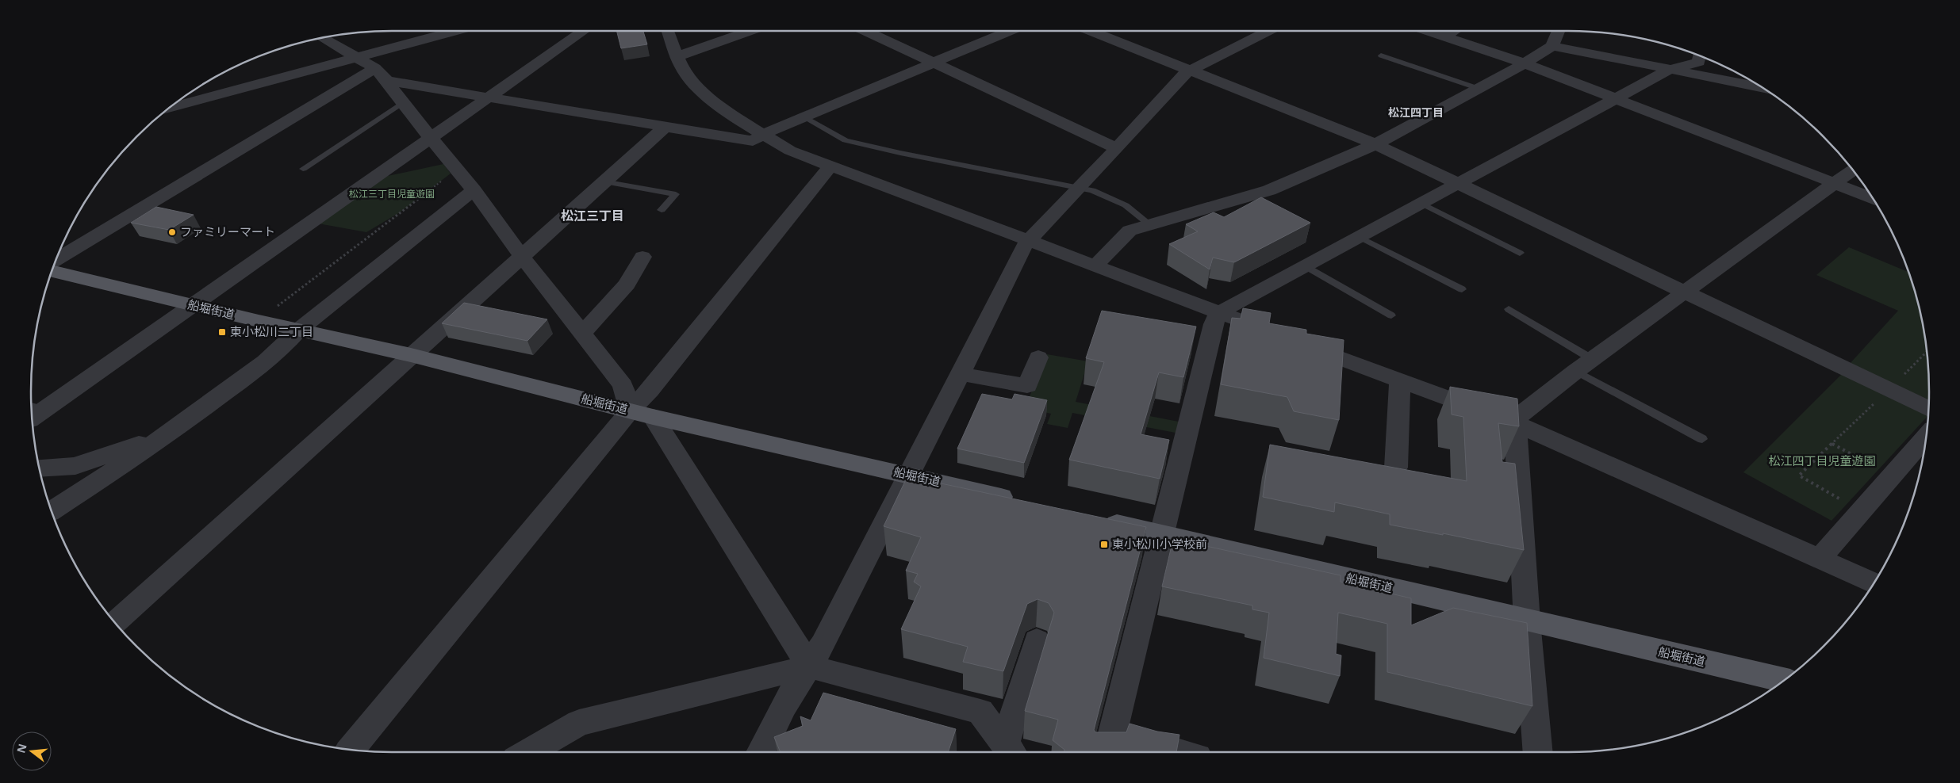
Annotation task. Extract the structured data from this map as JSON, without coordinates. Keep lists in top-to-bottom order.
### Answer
{
  "streets": {
    "main road": ["船堀街道"]
  },
  "districts": ["松江四丁目", "松江三丁目"],
  "parks": ["松江三丁目児童遊園", "松江四丁目児童遊園"],
  "places": {
    "other": ["ファミリーマート"],
    "transit": ["東小松川二丁目", "東小松川小学校前"]
  },
  "north": "left"
}
